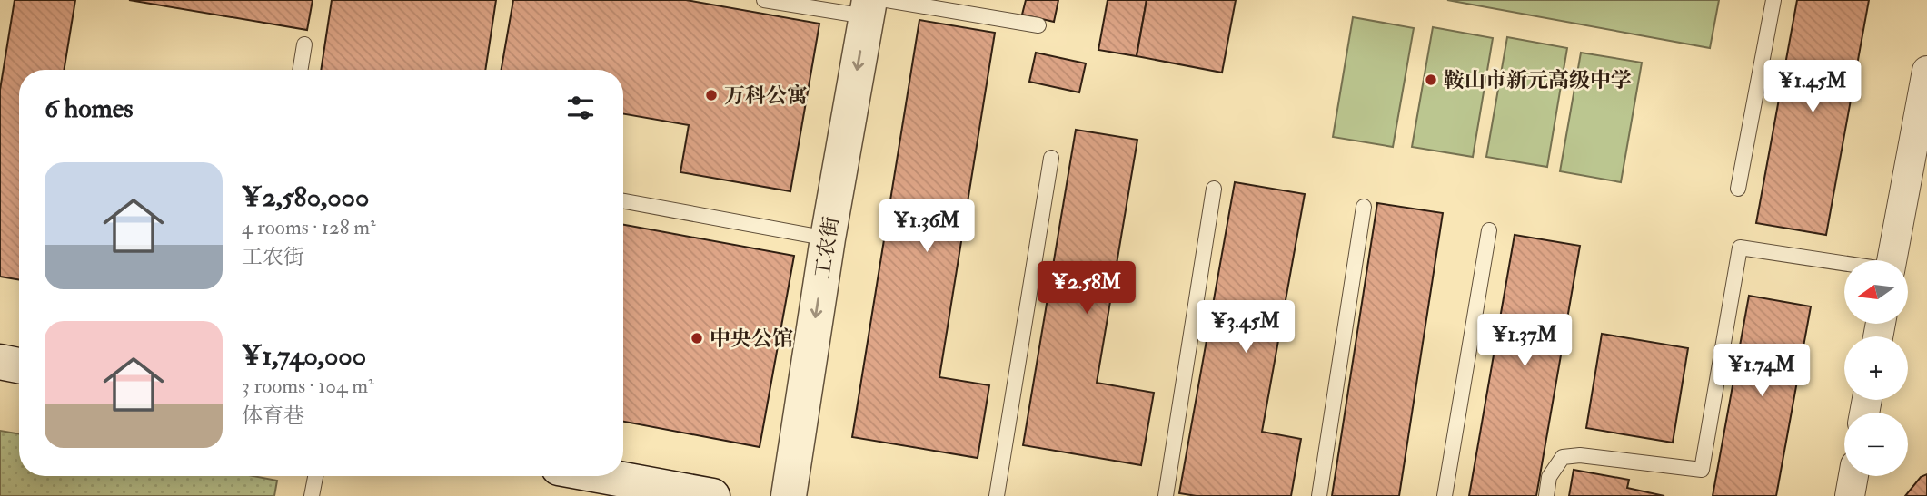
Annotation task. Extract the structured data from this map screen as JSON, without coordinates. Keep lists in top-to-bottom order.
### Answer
{
  "streets": {
    "street": ["工农街"]
  },
  "one_way": ["工农街"],
  "places": ["鞍山市新元高级中学", "万科公寓", "中央公馆"],
  "north": "left",
  "page": {
    "price": [
      "¥1.45M",
      "¥1.36M",
      "¥2.58M",
      "¥3.45M",
      "¥1.37M",
      "¥1.74M"
    ],
    "heading": "6 homes",
    "list": [
      {
        "name": "¥2,580,000",
        "note": "4 rooms · 128 m² · 工农街"
      },
      {
        "name": "¥1,740,000",
        "note": "3 rooms · 104 m² · 体育巷"
      }
    ],
    "map_buttons": ["+", "−"]
  }
}
